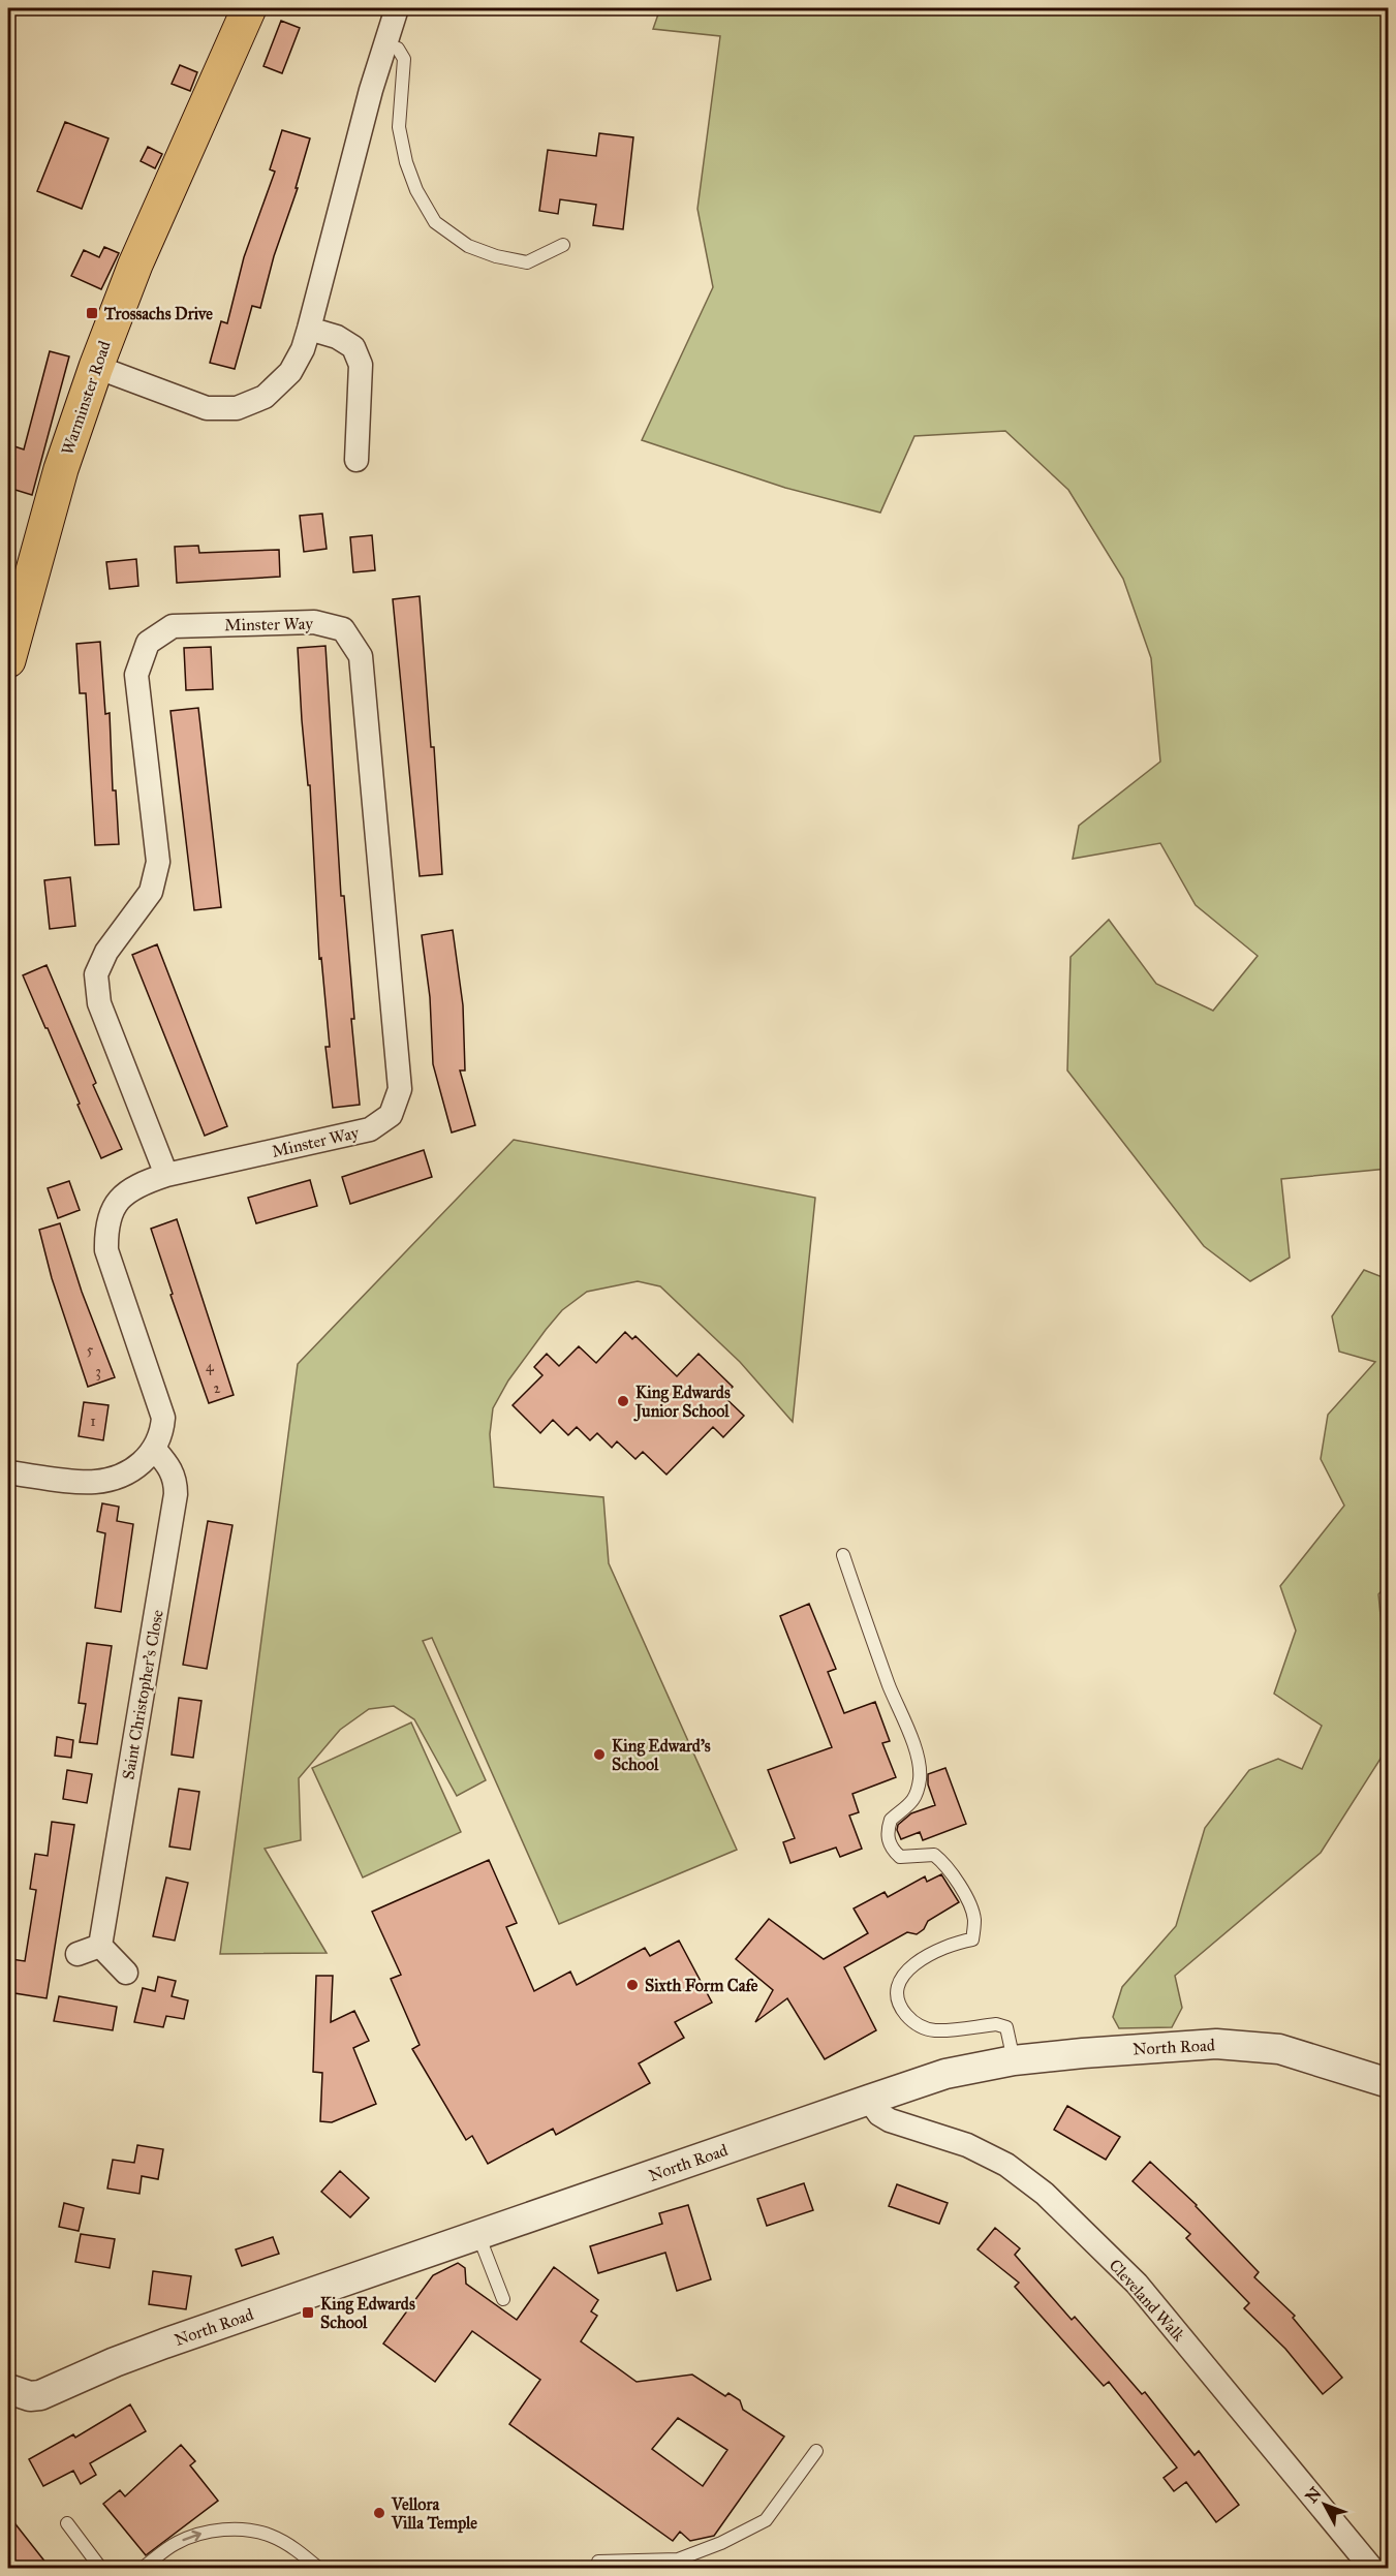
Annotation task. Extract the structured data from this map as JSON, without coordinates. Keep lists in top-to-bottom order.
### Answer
{
  "streets": {
    "highway": ["Warminster Road"],
    "street": [
      "Minster Way",
      "Saint Christopher's Close",
      "North Road",
      "Cleveland Walk"
    ]
  },
  "crossings": [
    ["Minster Way", "Saint Christopher's Close"],
    ["North Road", "Cleveland Walk"]
  ],
  "places": {
    "transit": ["Trossachs Drive", "King Edwards School"],
    "other": [
      "King Edwards Junior School",
      "King Edward's School",
      "Sixth Form Cafe",
      "Vellora Villa Temple"
    ]
  },
  "house_numbers": [
    "5",
    "4",
    "3",
    "2",
    "1"
  ],
  "north": "top left"
}
